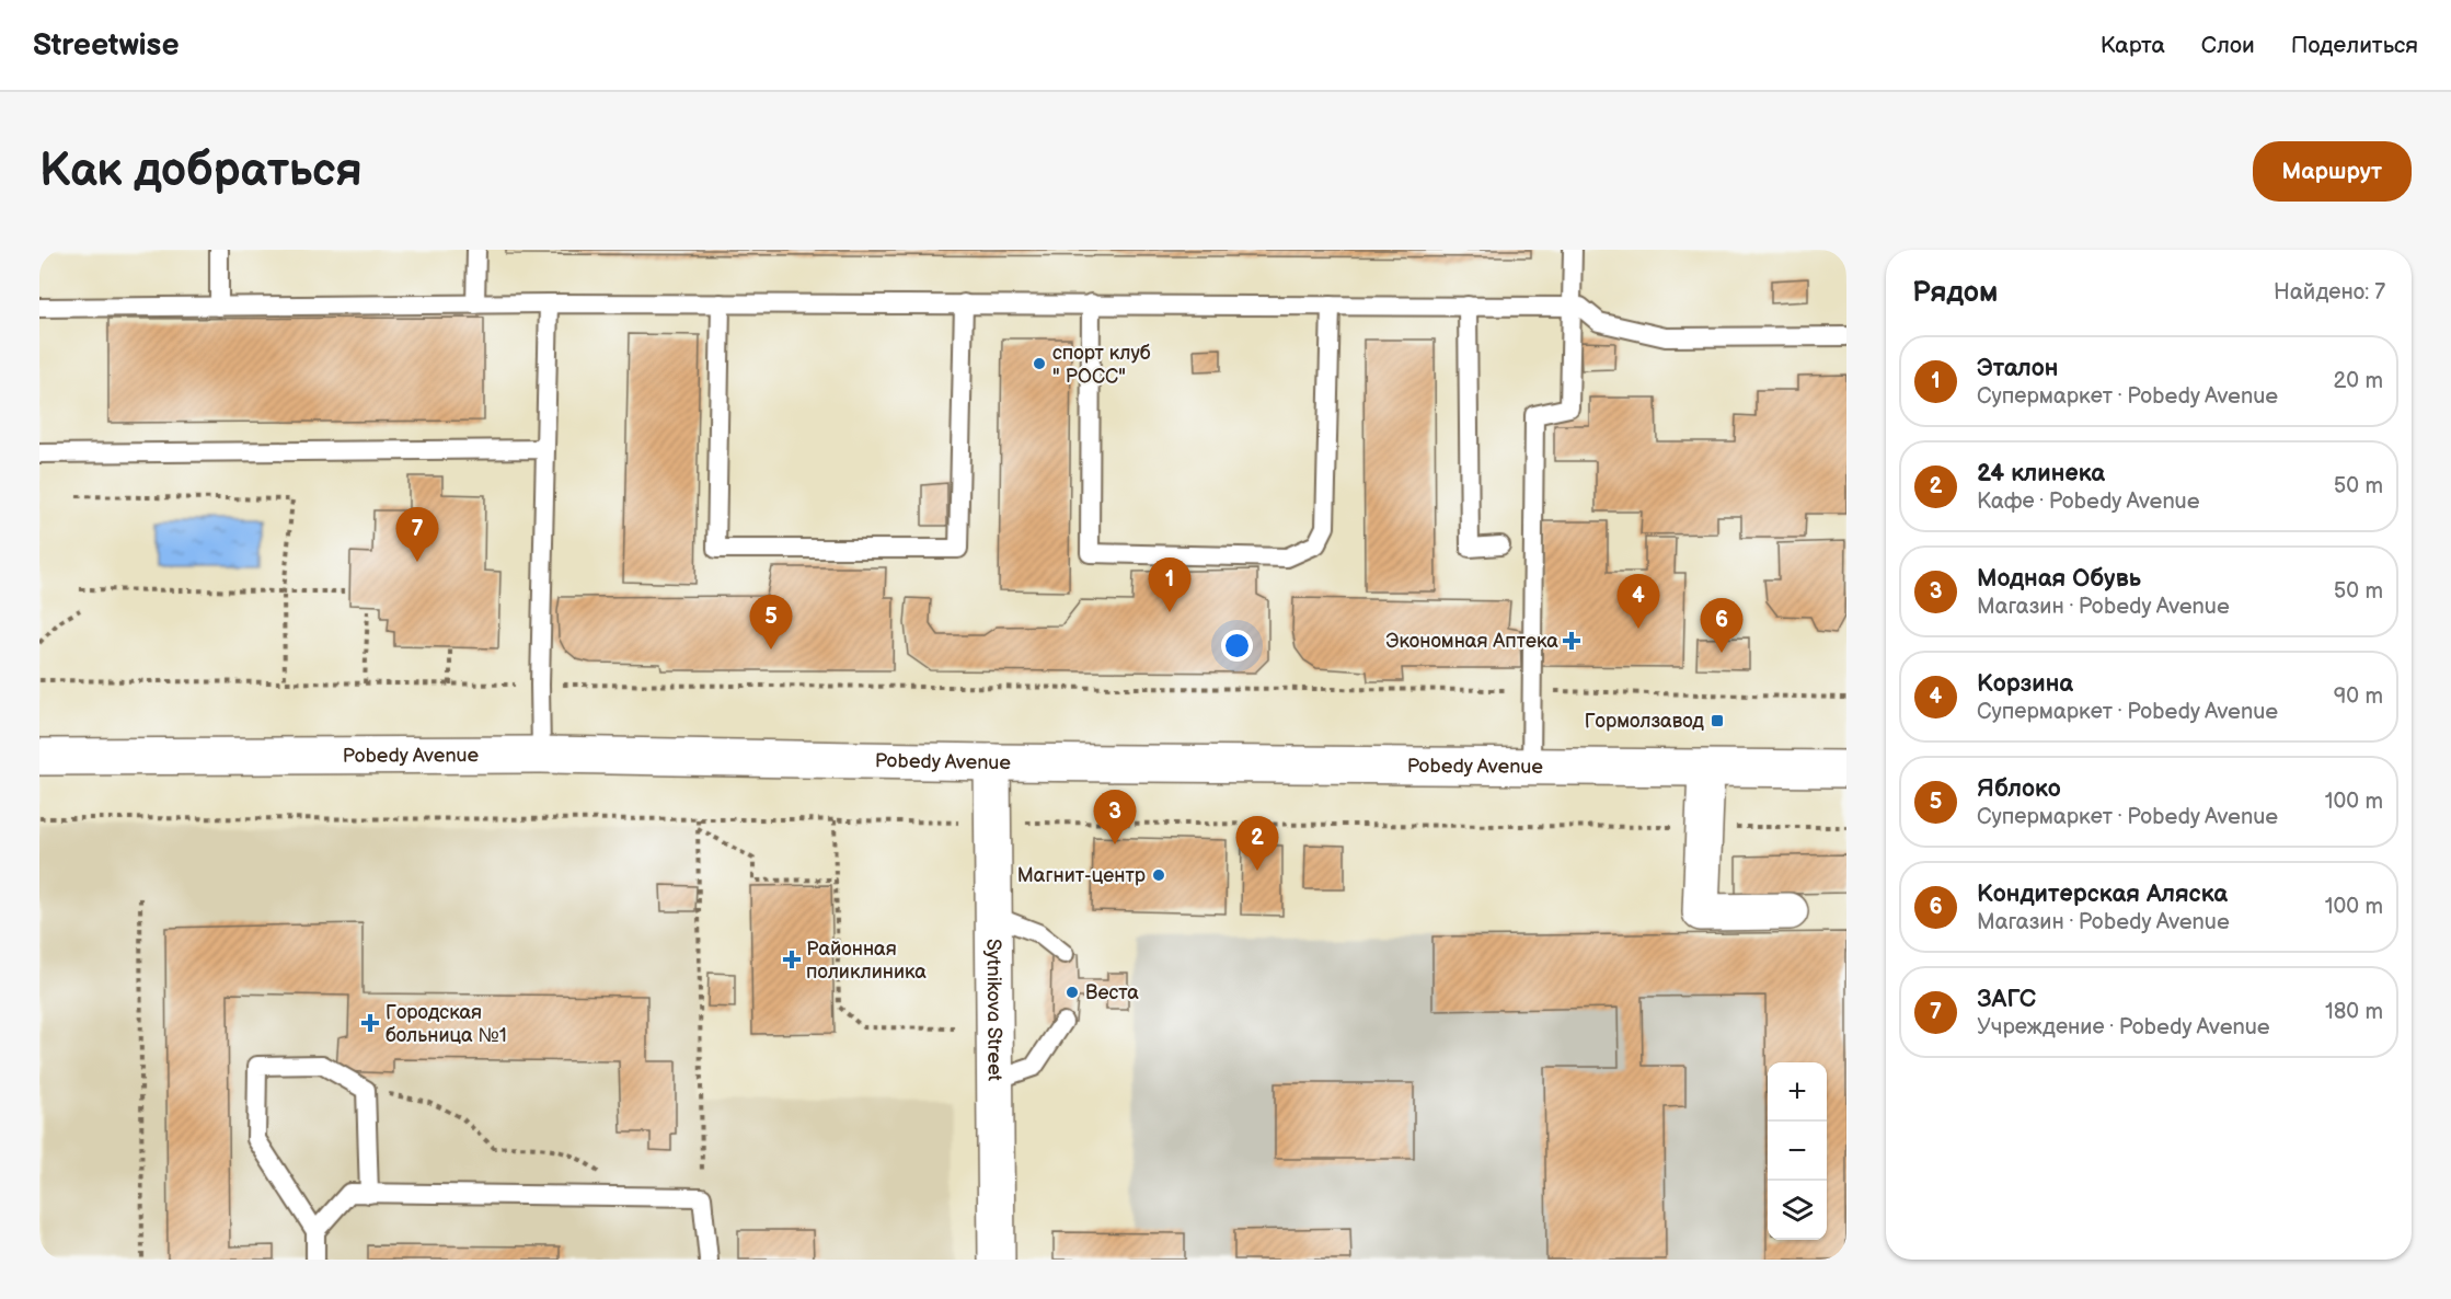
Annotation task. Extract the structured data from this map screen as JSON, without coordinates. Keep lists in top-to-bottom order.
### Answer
{
  "streets": {
    "street": ["Pobedy Avenue", "Sytnikova Street"]
  },
  "crossings": [
    ["Pobedy Avenue", "Sytnikova Street"]
  ],
  "places": {
    "other": ["спорт клуб \" РОСС\"", "Магнит-центр", "Веста"],
    "health": ["Экономная Аптека", "Районная поликлиника", "Городская больница №1"],
    "transit": ["Гормолзавод"]
  },
  "page": {
    "header": "Streetwise",
    "nav": ["Карта", "Слои", "Поделиться"],
    "buttons": "Маршрут",
    "title": "Как добраться",
    "heading": ["Рядом", "Найдено: 7"],
    "list": [
      {
        "mark": "1",
        "name": "Эталон",
        "note": "Супермаркет · Pobedy Avenue",
        "value": "20 m"
      },
      {
        "mark": "2",
        "name": "24 клинека",
        "note": "Кафе · Pobedy Avenue",
        "value": "50 m"
      },
      {
        "mark": "3",
        "name": "Модная Обувь",
        "note": "Магазин · Pobedy Avenue",
        "value": "50 m"
      },
      {
        "mark": "4",
        "name": "Корзина",
        "note": "Супермаркет · Pobedy Avenue",
        "value": "90 m"
      },
      {
        "mark": "5",
        "name": "Яблоко",
        "note": "Супермаркет · Pobedy Avenue",
        "value": "100 m"
      },
      {
        "mark": "6",
        "name": "Кондитерская Аляска",
        "note": "Магазин · Pobedy Avenue",
        "value": "100 m"
      },
      {
        "mark": "7",
        "name": "ЗАГС",
        "note": "Учреждение · Pobedy Avenue",
        "value": "180 m"
      }
    ],
    "pins": [
      "7",
      "1",
      "4",
      "5",
      "6",
      "3",
      "2"
    ],
    "map_buttons": ["+", "−"]
  }
}
